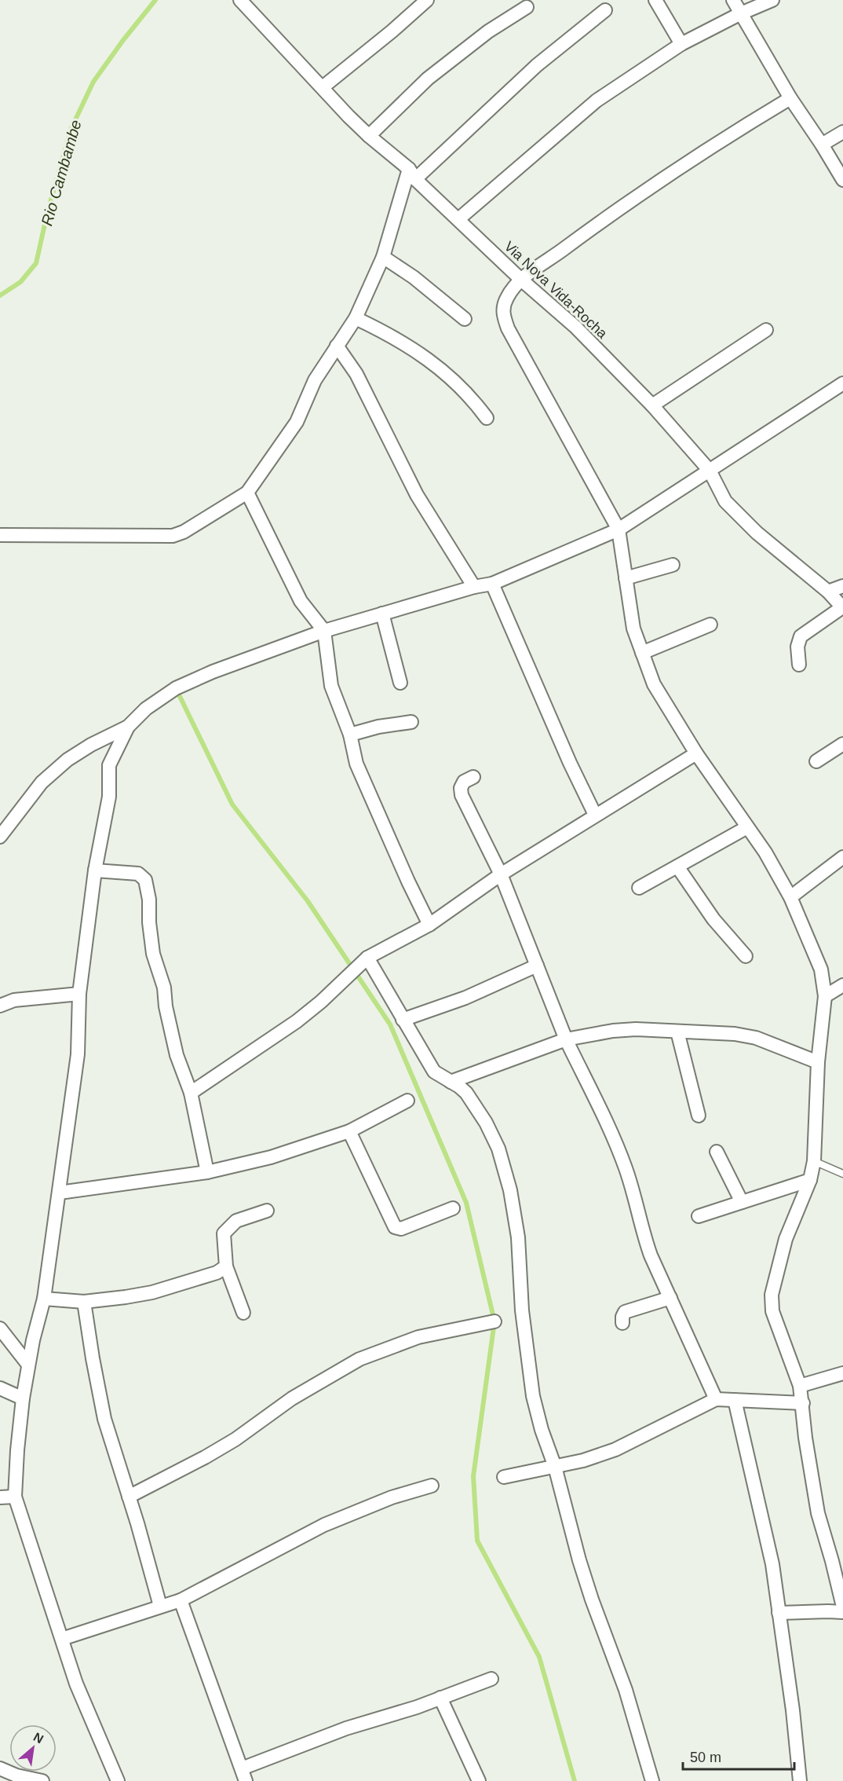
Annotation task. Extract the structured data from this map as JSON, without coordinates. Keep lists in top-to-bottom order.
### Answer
{
  "streets": {
    "street": ["Via Nova Vida-Rocha"]
  },
  "water": ["Rio Cambambe"],
  "scale_bar": "50 m",
  "north": "top right"
}
